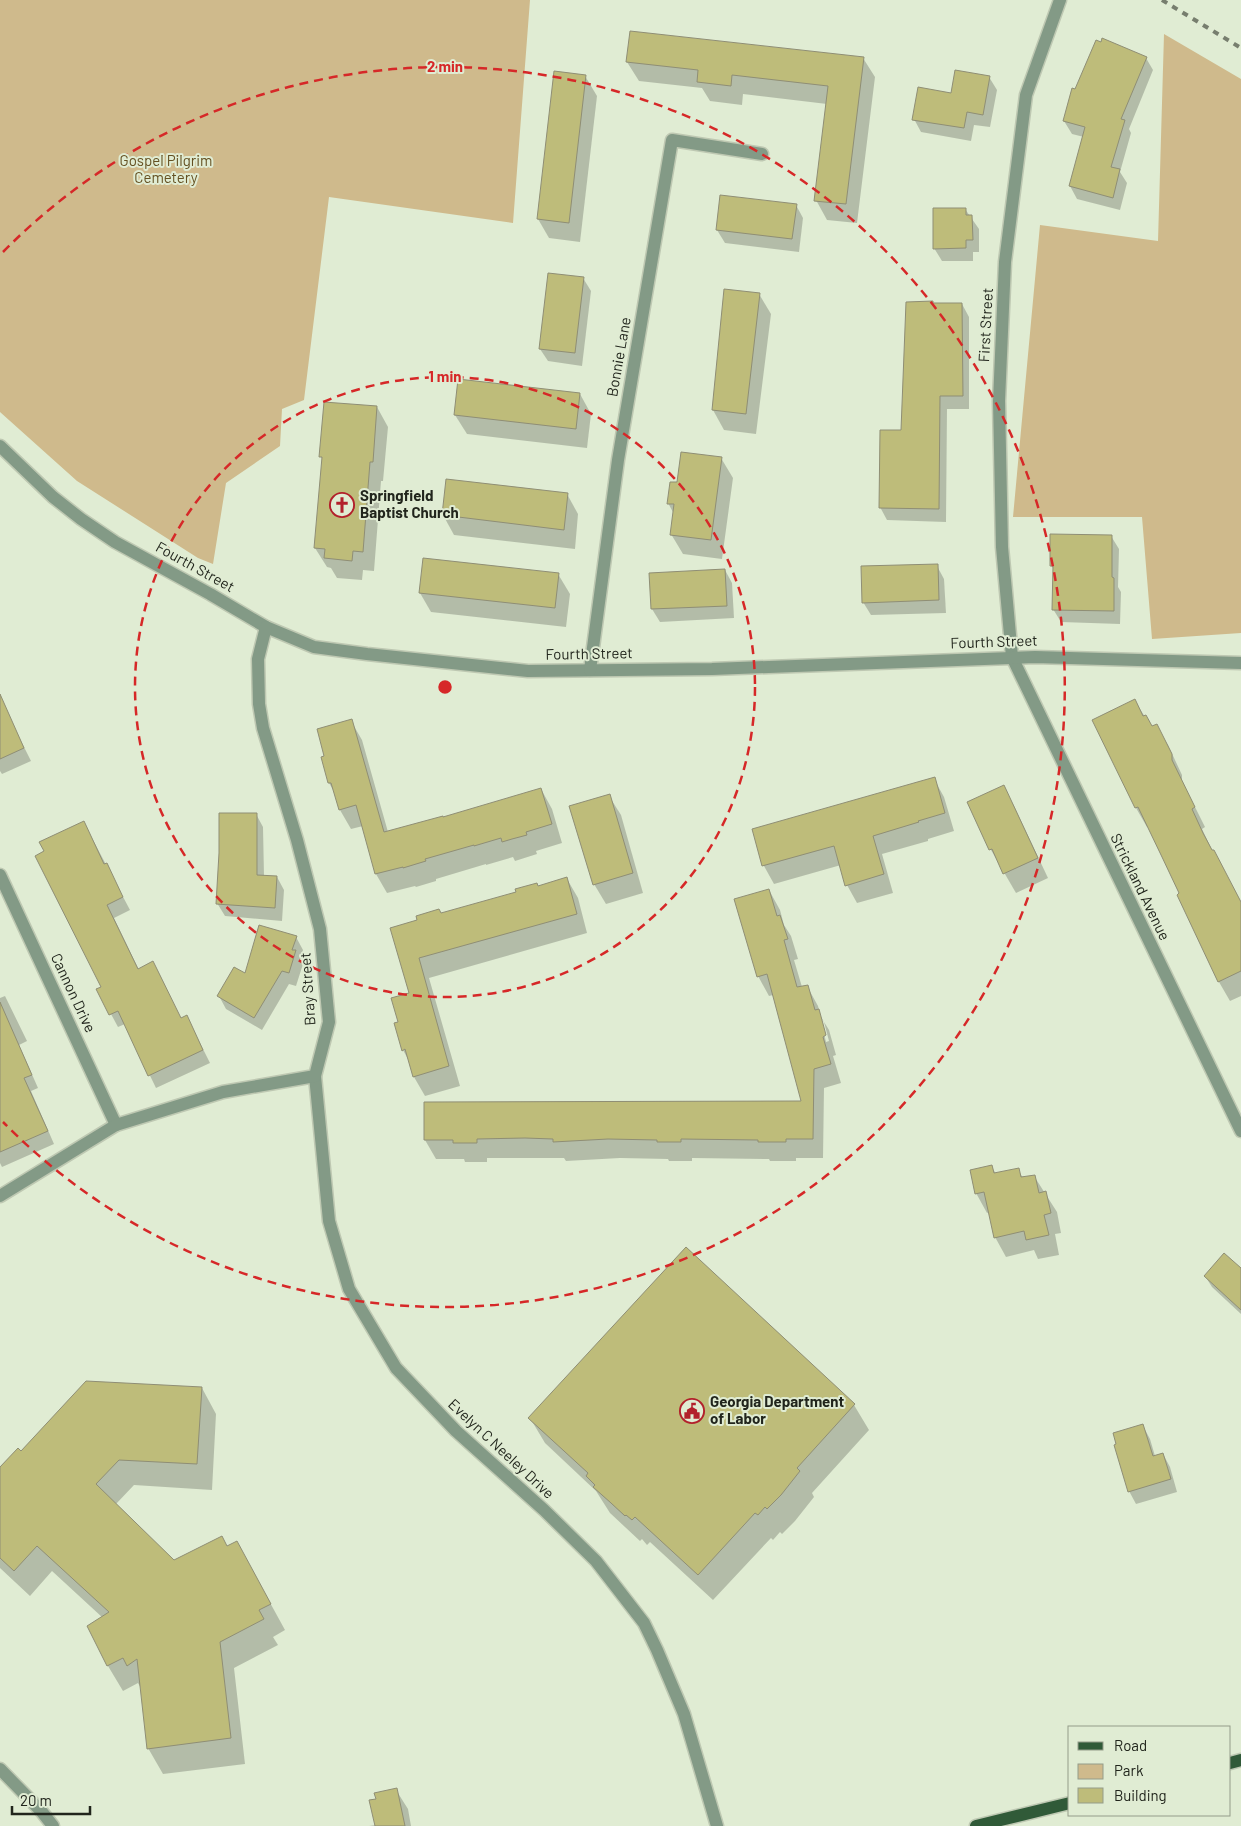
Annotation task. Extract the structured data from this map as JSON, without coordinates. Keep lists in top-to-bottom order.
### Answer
{
  "streets": {
    "street": [
      "First Street",
      "Bonnie Lane",
      "Fourth Street",
      "Strickland Avenue",
      "Bray Street",
      "Cannon Drive",
      "Evelyn C Neeley Drive"
    ]
  },
  "crossings": [
    ["First Street", "Fourth Street"],
    ["First Street", "Strickland Avenue"],
    ["Bonnie Lane", "Fourth Street"],
    ["Fourth Street", "Strickland Avenue"],
    ["Fourth Street", "Bray Street"],
    ["Bray Street", "Evelyn C Neeley Drive"]
  ],
  "parks": ["Gospel Pilgrim Cemetery"],
  "places": {
    "church": ["Springfield Baptist Church"],
    "public building": ["Georgia Department of Labor"]
  },
  "legend": ["Road", "Park", "Building"],
  "scale_bar": "20 m",
  "rings": ["2 min", "1 min"]
}
